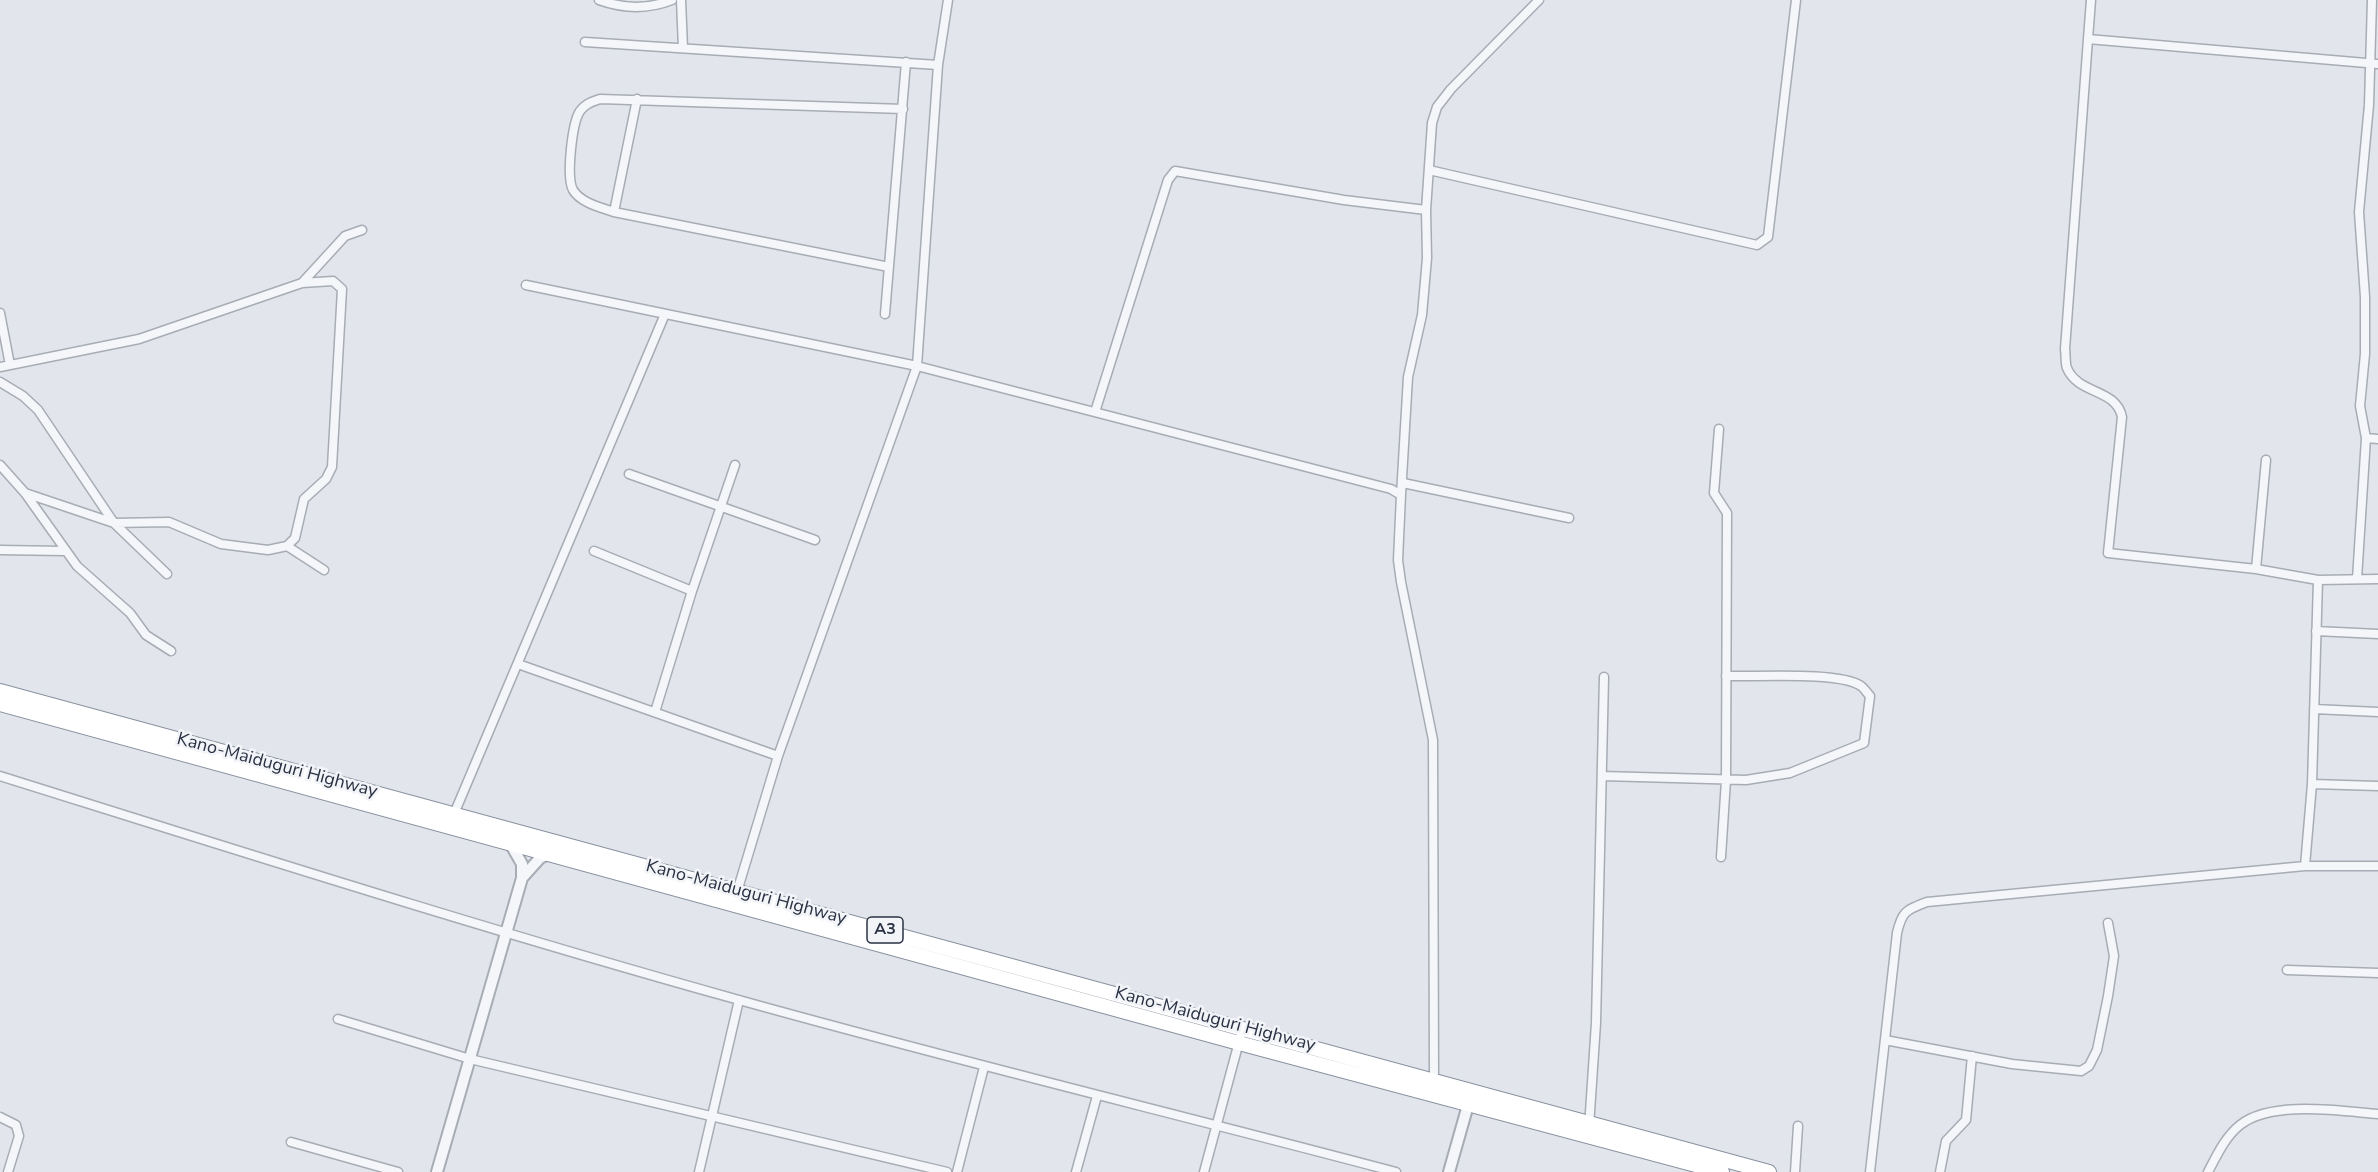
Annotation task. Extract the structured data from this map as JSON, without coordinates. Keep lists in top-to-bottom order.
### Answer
{
  "streets": {
    "highway": ["Kano-Maiduguri Highway", "A3"]
  }
}
